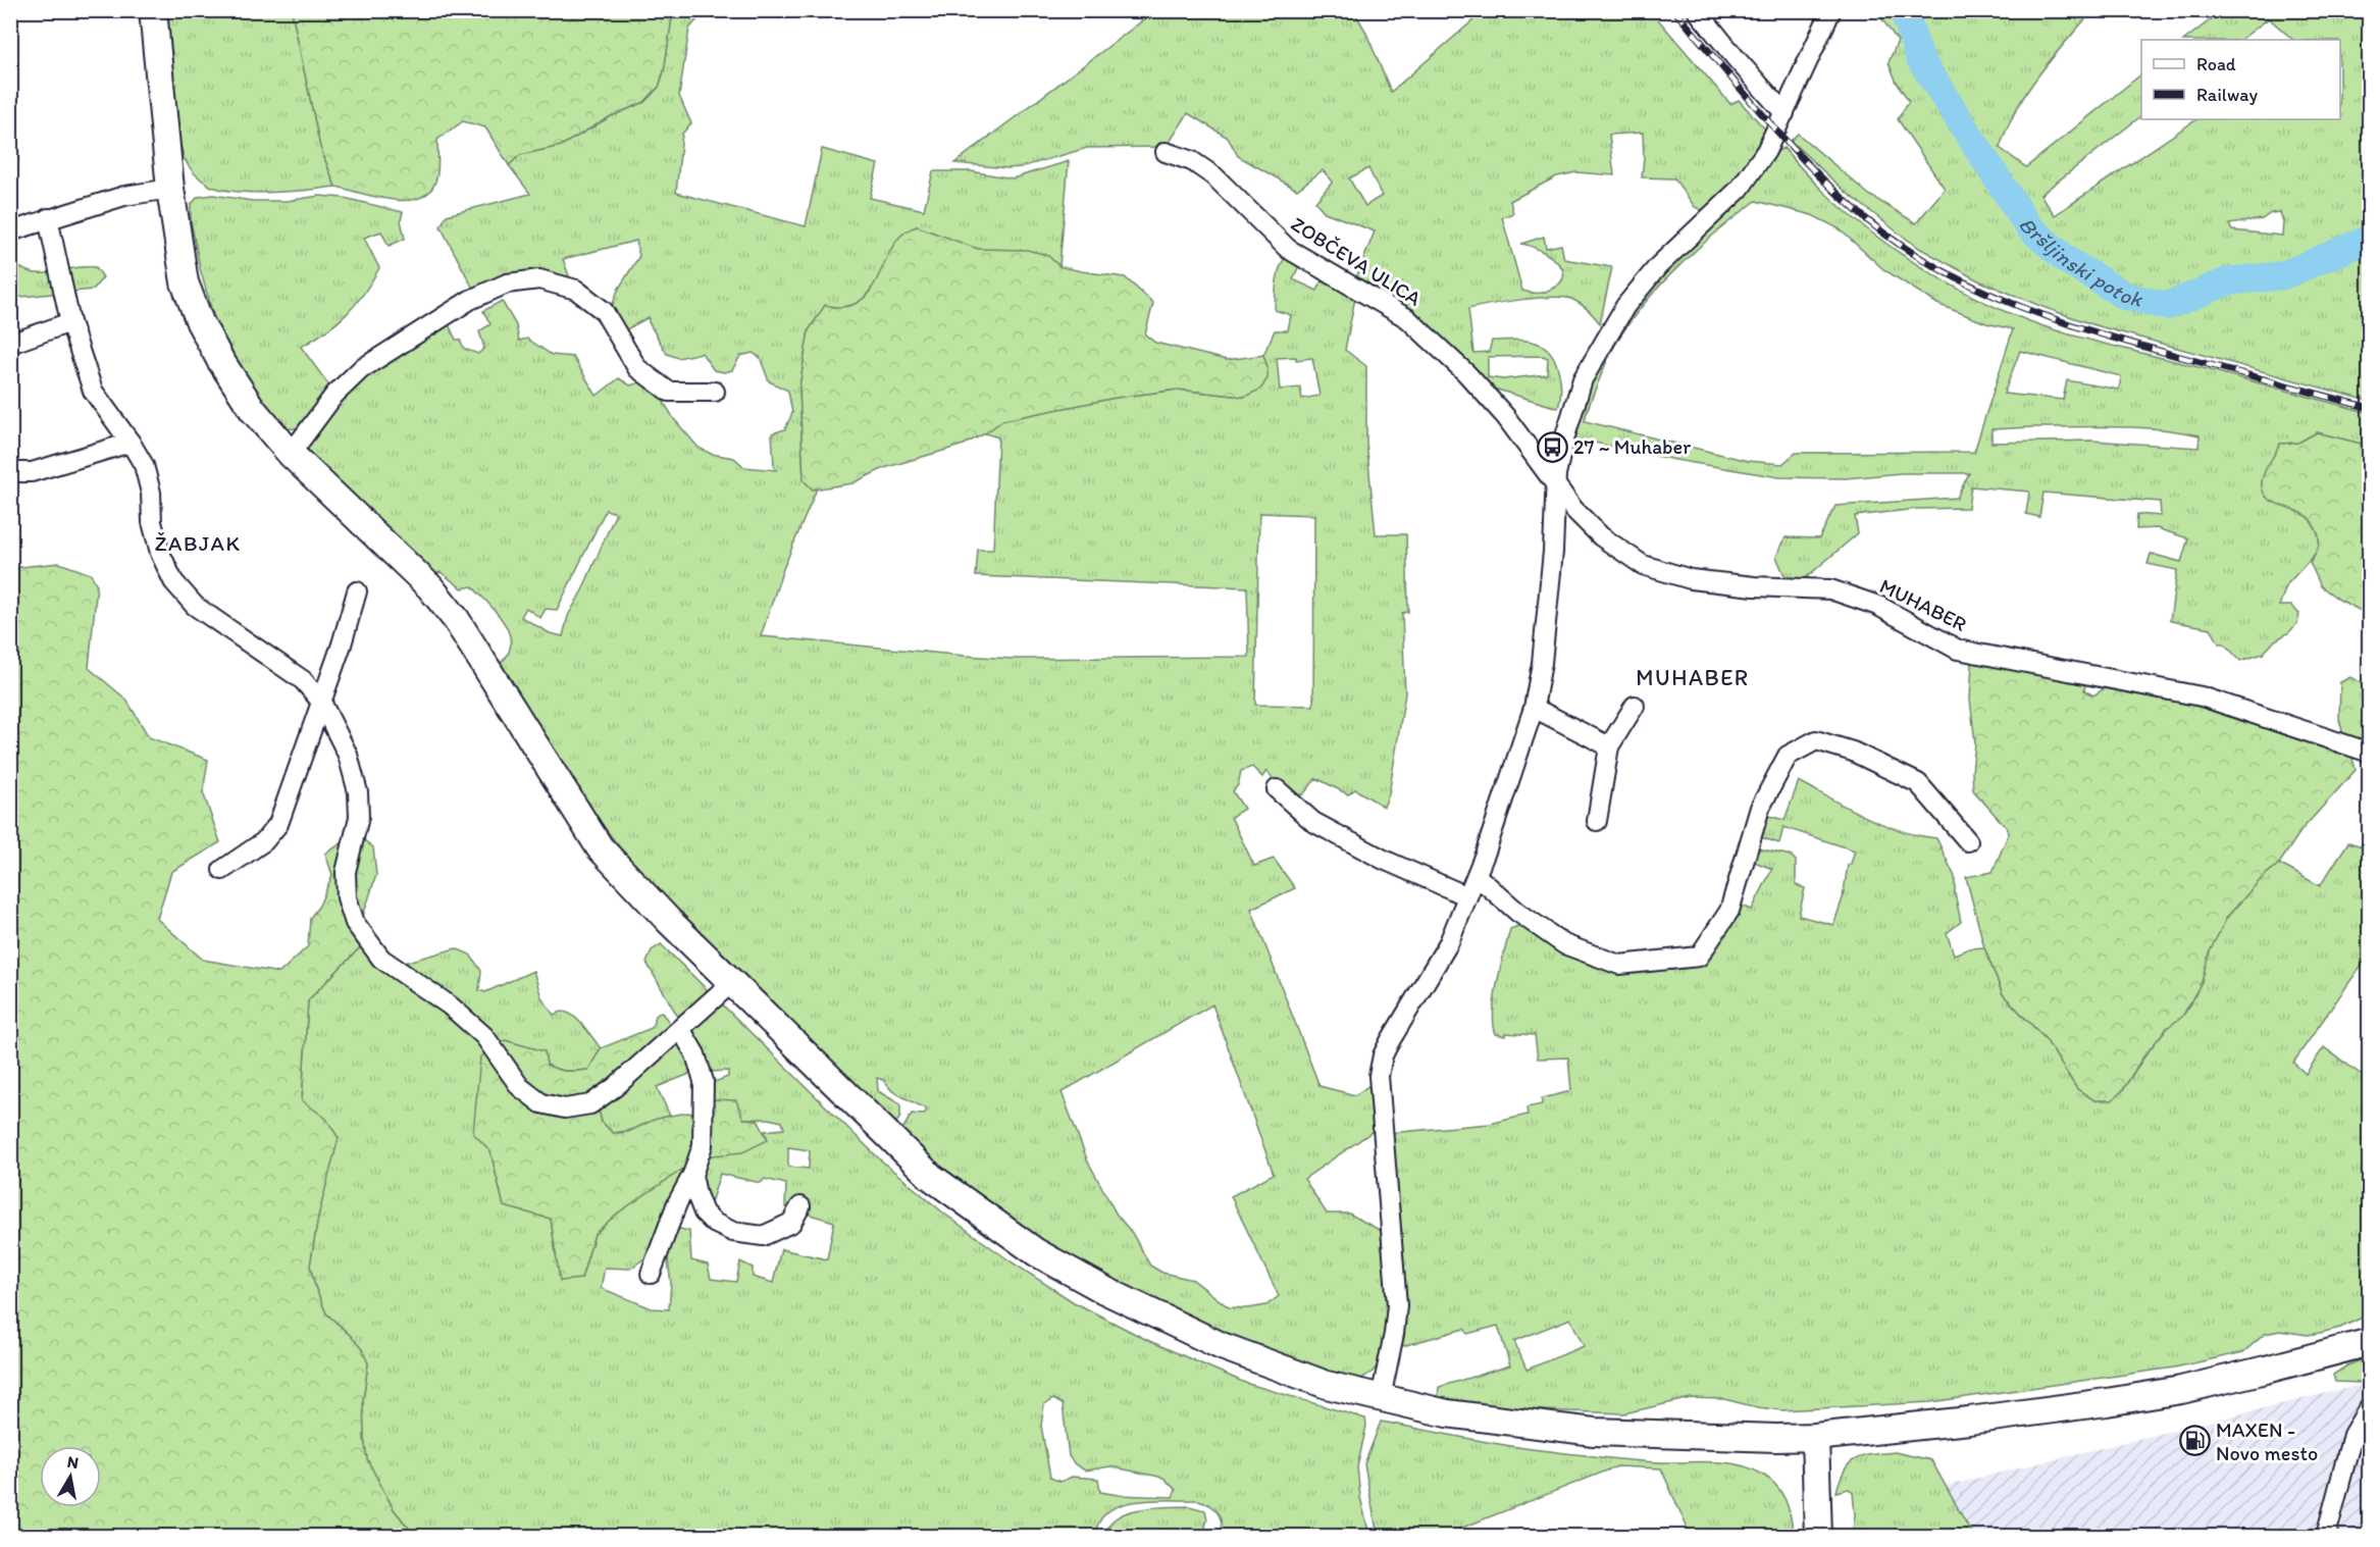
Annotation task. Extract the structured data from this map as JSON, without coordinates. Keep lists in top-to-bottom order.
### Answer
{
  "streets": {
    "street": ["ZOBČEVA ULICA", "MUHABER"]
  },
  "crossings": [
    ["ZOBČEVA ULICA", "MUHABER"]
  ],
  "districts": ["ŽABJAK", "MUHABER"],
  "water": ["Bršljinski potok"],
  "places": {
    "bus stop": ["27 ~ Muhaber"],
    "fuel station": ["MAXEN - Novo mesto"]
  },
  "legend": ["Road", "Railway"],
  "north": "top"
}
